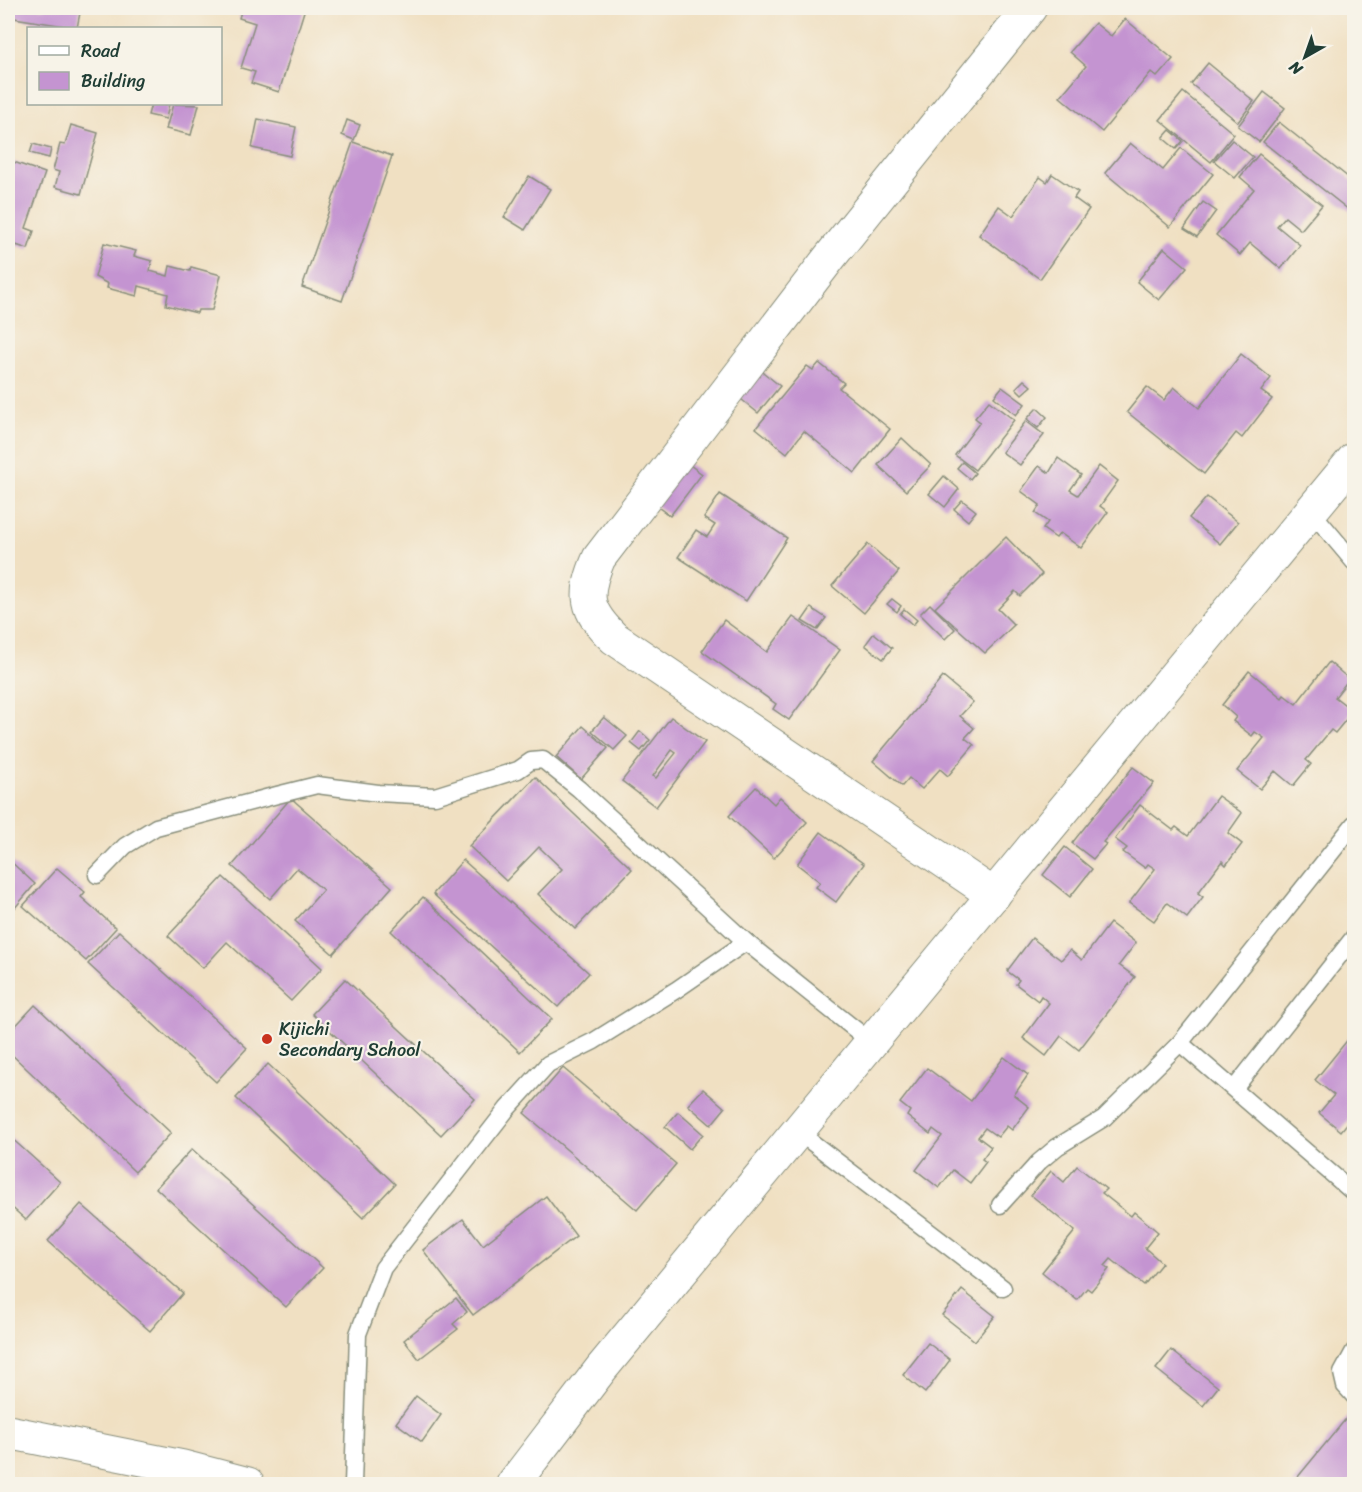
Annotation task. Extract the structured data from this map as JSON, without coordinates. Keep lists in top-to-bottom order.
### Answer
{
  "places": ["Kijichi Secondary School"],
  "legend": ["Road", "Building"],
  "north": "bottom left"
}
